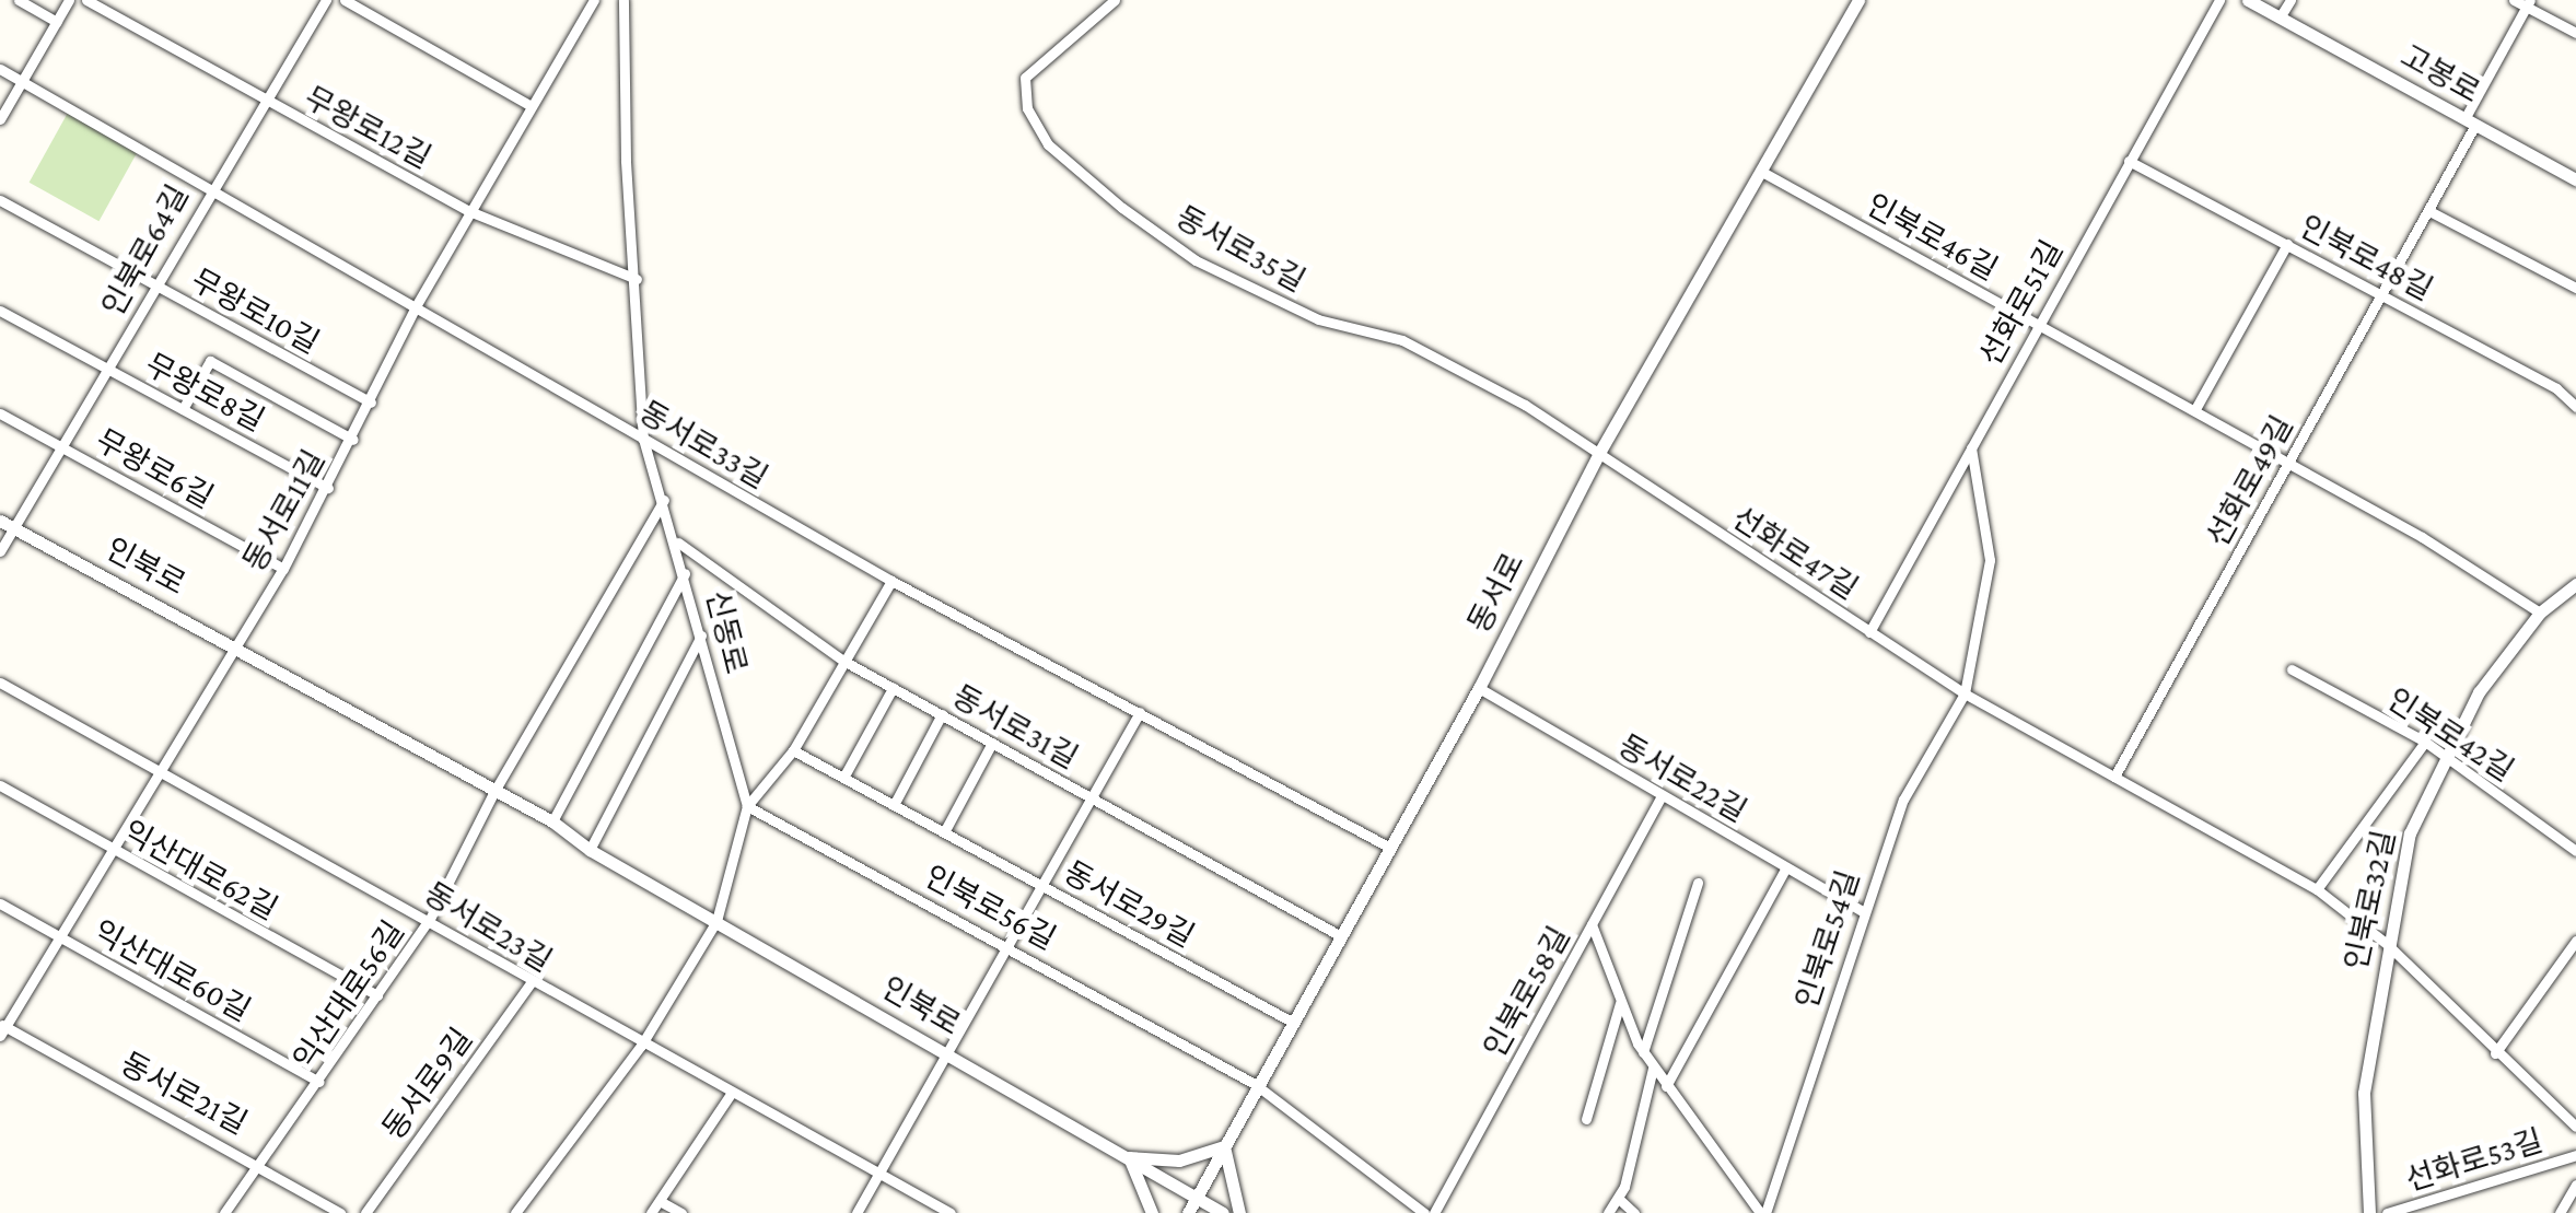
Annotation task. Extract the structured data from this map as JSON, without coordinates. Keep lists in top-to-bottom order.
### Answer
{
  "streets": {
    "street": [
      "고봉로",
      "무왕로12길",
      "인북로46길",
      "동서로35길",
      "인북로64길",
      "인북로48길",
      "선화로51길",
      "무왕로10길",
      "무왕로8길",
      "동서로33길",
      "무왕로6길",
      "선화로49길",
      "동서로11길",
      "선화로47길",
      "인북로",
      "동서로",
      "신동로",
      "동서로31길",
      "인북로42길",
      "동서로22길",
      "익산대로62길",
      "인북로32길",
      "동서로29길",
      "인북로56길",
      "동서로23길",
      "인북로54길",
      "익산대로60길",
      "인북로58길",
      "익산대로56길",
      "동서로9길",
      "동서로21길",
      "선화로53길"
    ]
  },
  "crossings": [
    ["고봉로", "선화로49길"],
    ["무왕로12길", "인북로64길"],
    ["무왕로12길", "동서로11길"],
    ["무왕로12길", "신동로"],
    ["인북로46길", "선화로51길"],
    ["인북로46길", "선화로49길"],
    ["인북로46길", "동서로"],
    ["인북로46길", "인북로32길"],
    ["동서로35길", "선화로47길"],
    ["동서로35길", "동서로"],
    ["인북로64길", "무왕로10길"],
    ["인북로64길", "무왕로8길"],
    ["인북로64길", "동서로33길"],
    ["인북로64길", "무왕로6길"],
    ["인북로64길", "인북로"],
    ["인북로48길", "선화로51길"],
    ["인북로48길", "선화로49길"],
    ["선화로51길", "선화로47길"],
    ["무왕로10길", "동서로11길"],
    ["무왕로8길", "동서로11길"],
    ["동서로33길", "동서로11길"],
    ["동서로33길", "동서로"],
    ["동서로33길", "신동로"],
    ["무왕로6길", "동서로11길"],
    ["선화로49길", "선화로47길"],
    ["동서로11길", "인북로"],
    ["동서로11길", "익산대로62길"],
    ["동서로11길", "동서로23길"],
    ["동서로11길", "익산대로60길"],
    ["동서로11길", "동서로21길"],
    ["선화로47길", "동서로"],
    ["선화로47길", "인북로32길"],
    ["선화로47길", "인북로54길"],
    ["인북로", "동서로"],
    ["인북로", "신동로"],
    ["인북로", "익산대로56길"],
    ["동서로", "동서로31길"],
    ["동서로", "동서로22길"],
    ["동서로", "동서로29길"],
    ["동서로", "인북로56길"],
    ["신동로", "동서로31길"],
    ["신동로", "인북로56길"],
    ["신동로", "동서로23길"],
    ["인북로42길", "인북로32길"],
    ["동서로22길", "인북로54길"],
    ["동서로22길", "인북로58길"],
    ["익산대로62길", "익산대로56길"],
    ["동서로23길", "익산대로56길"],
    ["동서로23길", "동서로9길"],
    ["익산대로60길", "익산대로56길"],
    ["익산대로56길", "동서로21길"]
  ]
}
